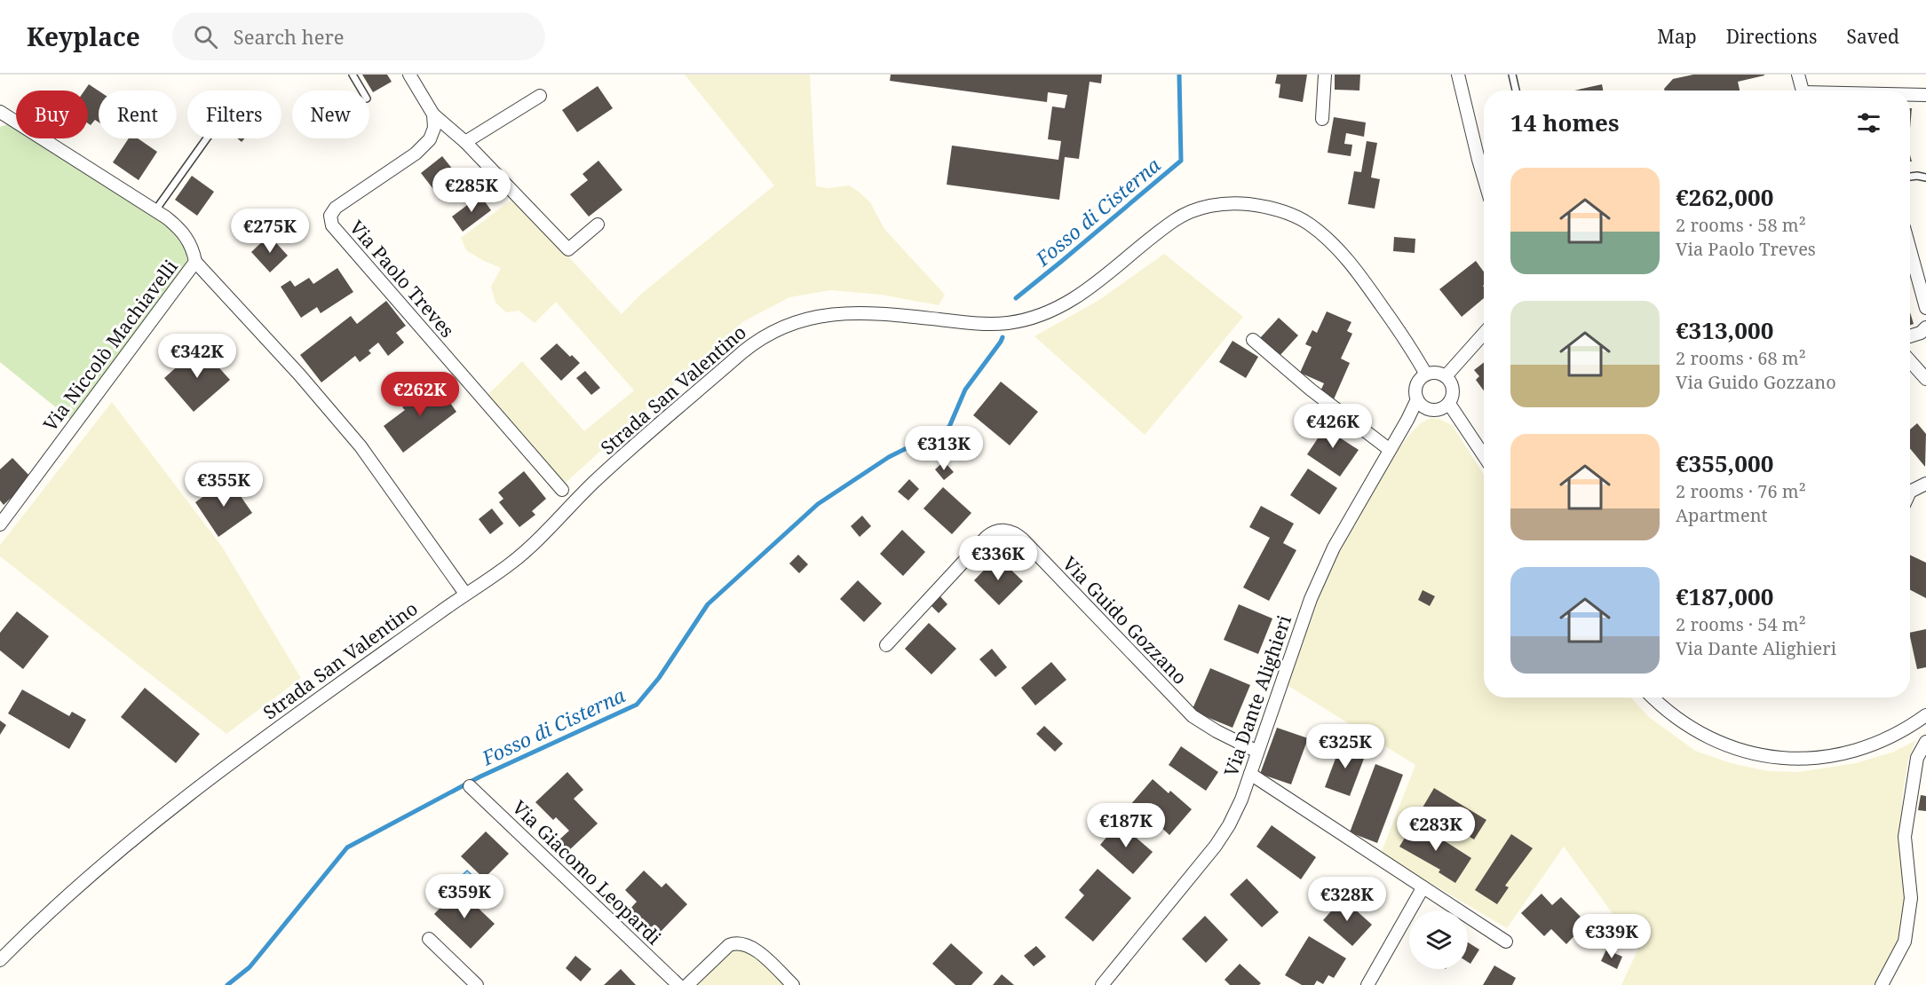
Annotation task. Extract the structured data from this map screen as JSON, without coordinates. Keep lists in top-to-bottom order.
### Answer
{
  "streets": {
    "street": [
      "Via Paolo Treves",
      "Via Niccolò Machiavelli",
      "Strada San Valentino",
      "Via Guido Gozzano",
      "Via Dante Alighieri",
      "Via Giacomo Leopardi"
    ]
  },
  "crossings": [
    ["Strada San Valentino", "Via Dante Alighieri"],
    ["Via Guido Gozzano", "Via Dante Alighieri"]
  ],
  "water": ["Fosso di Cisterna"],
  "page": {
    "header": "Keyplace",
    "search": "Search here",
    "nav": ["Map", "Directions", "Saved"],
    "chip": [
      "Buy",
      "Rent",
      "Filters",
      "New"
    ],
    "heading": "14 homes",
    "list": [
      {
        "name": "€262,000",
        "note": "2 rooms · 58 m² · Via Paolo Treves"
      },
      {
        "name": "€313,000",
        "note": "2 rooms · 68 m² · Via Guido Gozzano"
      },
      {
        "name": "€355,000",
        "note": "2 rooms · 76 m² · Apartment"
      },
      {
        "name": "€187,000",
        "note": "2 rooms · 54 m² · Via Dante Alighieri"
      }
    ],
    "price": [
      "€285K",
      "€275K",
      "€342K",
      "€262K",
      "€426K",
      "€313K",
      "€355K",
      "€336K",
      "€325K",
      "€187K",
      "€283K",
      "€359K",
      "€328K",
      "€339K"
    ]
  }
}
